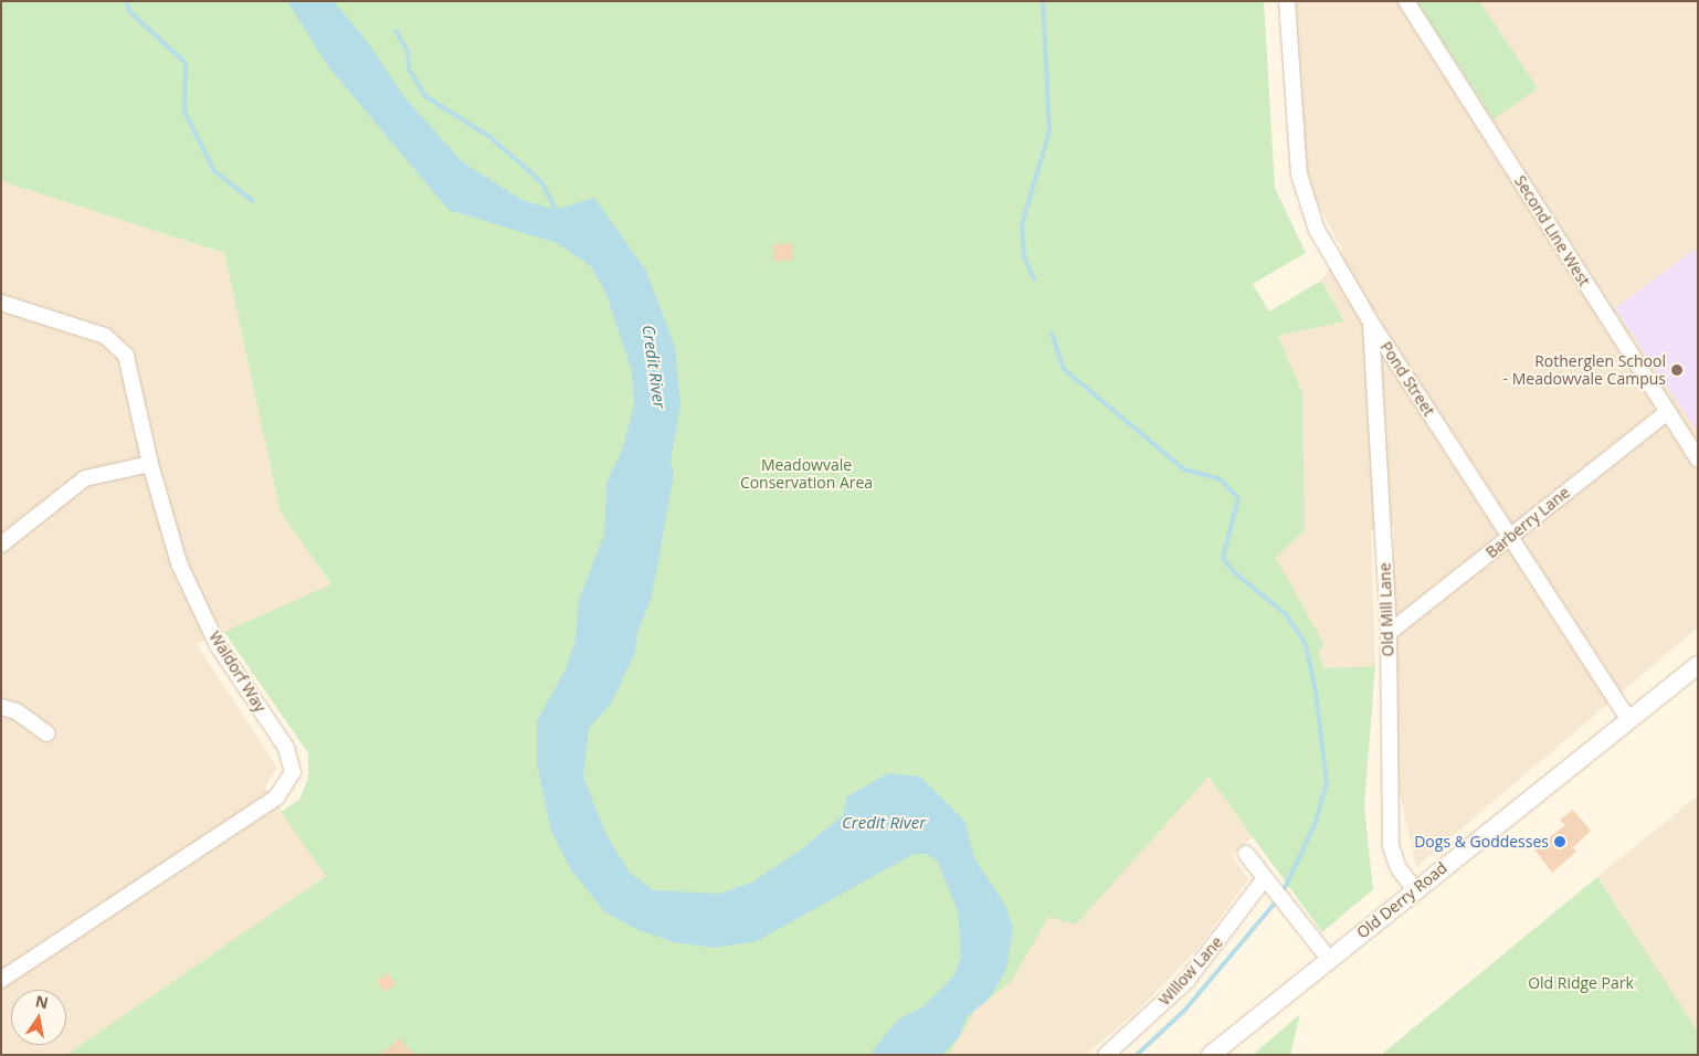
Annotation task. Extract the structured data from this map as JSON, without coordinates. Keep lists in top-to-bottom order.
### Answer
{
  "streets": {
    "street": [
      "Second Line West",
      "Pond Street",
      "Barberry Lane",
      "Old Mill Lane",
      "Waldorf Way",
      "Old Derry Road",
      "Willow Lane"
    ]
  },
  "crossings": [
    ["Second Line West", "Barberry Lane"],
    ["Pond Street", "Barberry Lane"],
    ["Pond Street", "Old Mill Lane"],
    ["Pond Street", "Old Derry Road"],
    ["Barberry Lane", "Old Mill Lane"],
    ["Old Mill Lane", "Old Derry Road"]
  ],
  "water": ["Credit River"],
  "parks": ["Meadowvale Conservation Area", "Old Ridge Park"],
  "places": ["Rotherglen School - Meadowvale Campus", "Dogs & Goddesses"],
  "north": "top"
}
